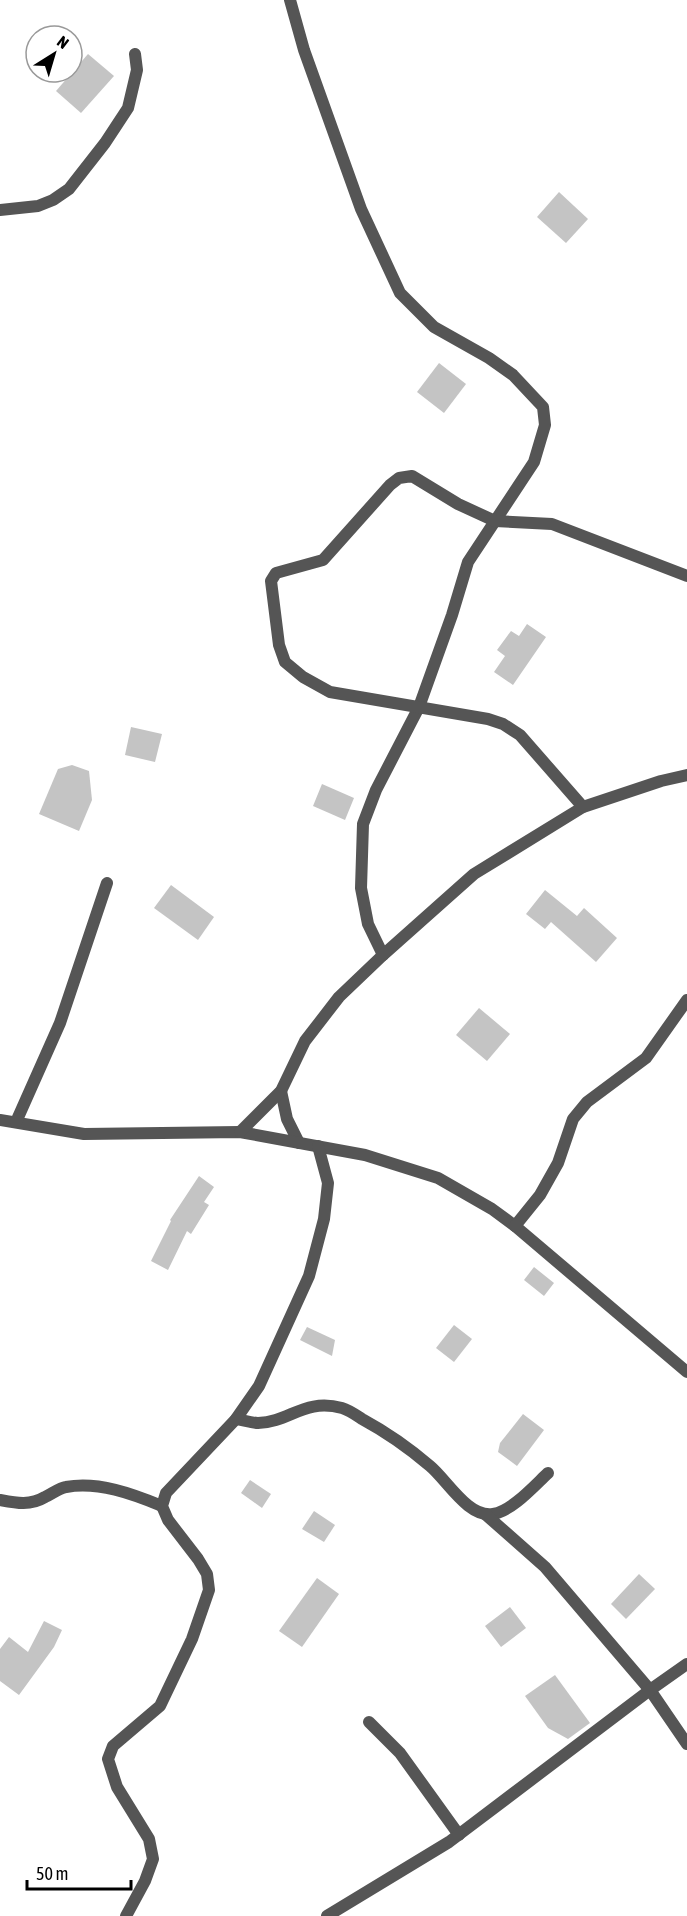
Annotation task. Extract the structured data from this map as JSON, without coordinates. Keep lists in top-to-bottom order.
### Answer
{
  "scale_bar": "50 m",
  "north": "top right"
}
